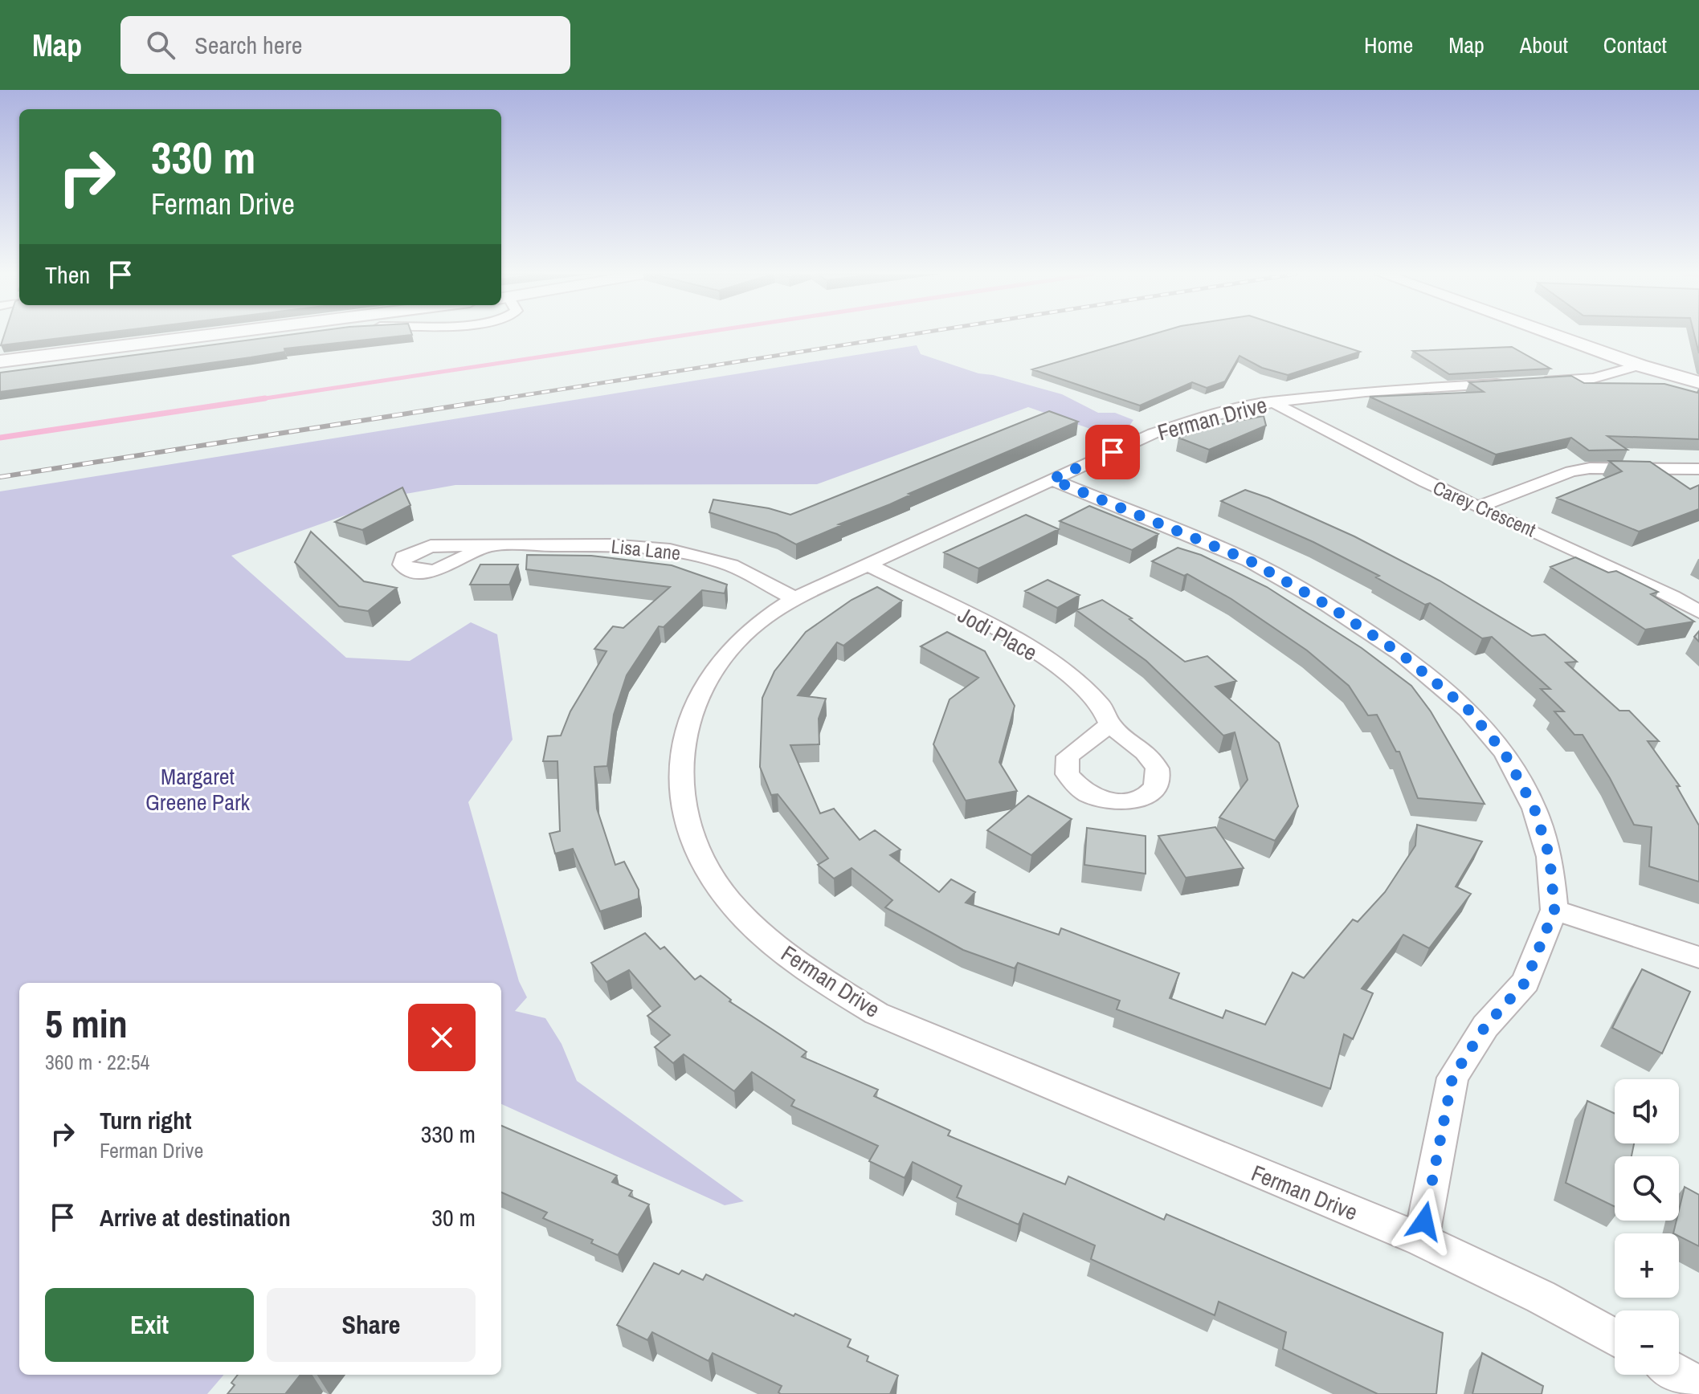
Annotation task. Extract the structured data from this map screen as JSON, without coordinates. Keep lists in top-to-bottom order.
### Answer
{
  "streets": {
    "street": [
      "Ferman Drive",
      "Carey Crescent",
      "Lisa Lane",
      "Jodi Place"
    ]
  },
  "crossings": [
    ["Ferman Drive", "Carey Crescent"],
    ["Ferman Drive", "Lisa Lane"],
    ["Ferman Drive", "Jodi Place"]
  ],
  "parks": ["Margaret Greene Park"],
  "page": {
    "header": "Map",
    "search": "Search here",
    "nav": [
      "Home",
      "Map",
      "About",
      "Contact"
    ],
    "turn": ["330 m", "Ferman Drive"],
    "then": "Then",
    "heading": ["5 min", "360 m · 22:54"],
    "map_buttons": ["+", "−"],
    "list": [
      {
        "name": "Turn right",
        "note": "Ferman Drive",
        "value": "330 m"
      },
      {
        "name": "Arrive at destination",
        "value": "30 m"
      }
    ],
    "buttons": ["Exit", "Share"]
  }
}
